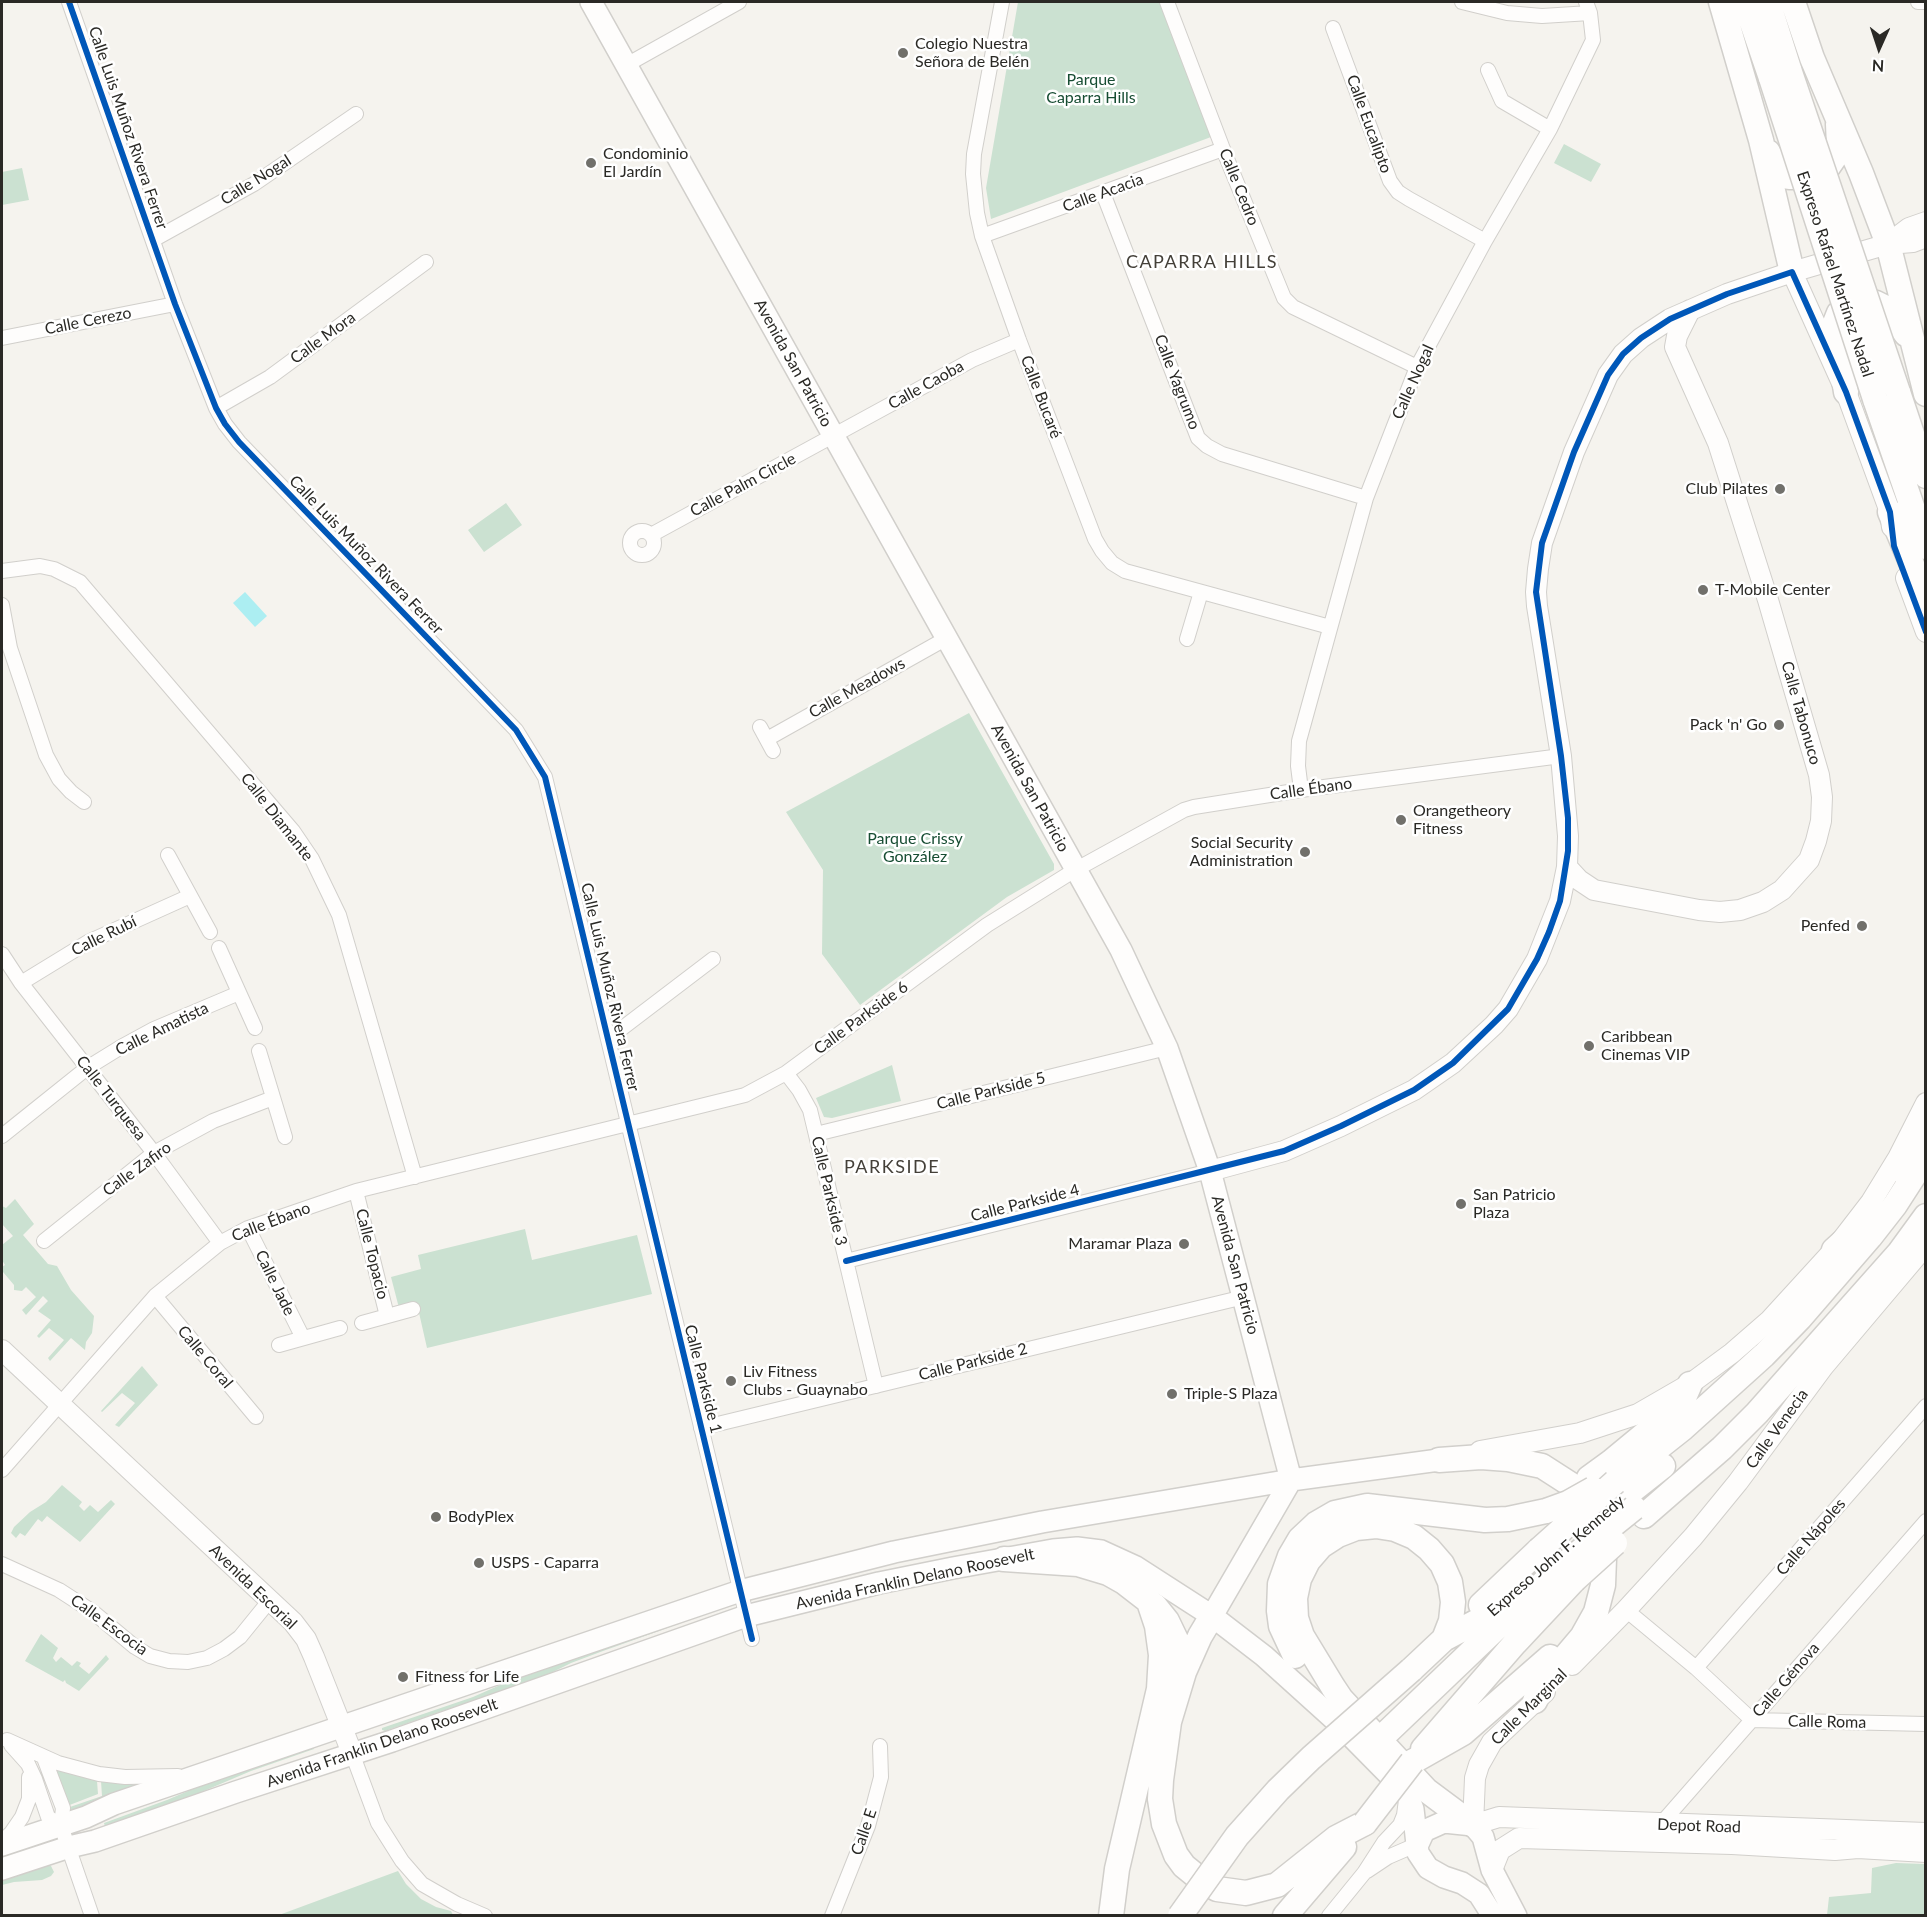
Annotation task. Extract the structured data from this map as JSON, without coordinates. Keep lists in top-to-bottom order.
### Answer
{
  "streets": {
    "highway": ["Expreso Rafael Martínez Nadal", "Expreso John F. Kennedy"],
    "main road": ["Avenida San Patricio", "Avenida Franklin Delano Roosevelt"],
    "street": [
      "Calle Eucalipto",
      "Calle Luis Muñoz Rivera Ferrer",
      "Calle Nogal",
      "Calle Cedro",
      "Calle Acacia",
      "Calle Cerezo",
      "Calle Mora",
      "Calle Yagrumo",
      "Calle Caoba",
      "Calle Bucaré",
      "Calle Palm Circle",
      "Calle Meadows",
      "Calle Tabonuco",
      "Calle Ébano",
      "Calle Diamante",
      "Calle Rubí",
      "Calle Parkside 6",
      "Calle Amatista",
      "Calle Parkside 5",
      "Calle Turquesa",
      "Calle Zafiro",
      "Calle Parkside 3",
      "Calle Parkside 4",
      "Calle Topacio",
      "Calle Jade",
      "Calle Coral",
      "Calle Parkside 2",
      "Calle Parkside 1",
      "Calle Venecia",
      "Calle Nápoles",
      "Avenida Escorial",
      "Calle Escocia",
      "Calle Génova",
      "Calle Marginal",
      "Calle Roma",
      "Depot Road",
      "Calle E"
    ]
  },
  "crossings": [
    ["Calle Eucalipto", "Calle Nogal"],
    ["Calle Luis Muñoz Rivera Ferrer", "Calle Nogal"],
    ["Calle Luis Muñoz Rivera Ferrer", "Calle Cerezo"],
    ["Calle Luis Muñoz Rivera Ferrer", "Calle Mora"],
    ["Calle Luis Muñoz Rivera Ferrer", "Calle Ébano"],
    ["Calle Luis Muñoz Rivera Ferrer", "Calle Parkside 6"],
    ["Calle Luis Muñoz Rivera Ferrer", "Calle Parkside 1"],
    ["Calle Nogal", "Calle Cedro"],
    ["Calle Nogal", "Calle Yagrumo"],
    ["Calle Nogal", "Calle Bucaré"],
    ["Calle Nogal", "Calle Ébano"],
    ["Calle Cedro", "Calle Acacia"],
    ["Calle Acacia", "Calle Yagrumo"],
    ["Calle Acacia", "Calle Bucaré"],
    ["Avenida San Patricio", "Calle Caoba"],
    ["Avenida San Patricio", "Calle Palm Circle"],
    ["Avenida San Patricio", "Calle Meadows"],
    ["Avenida San Patricio", "Calle Ébano"],
    ["Avenida San Patricio", "Calle Parkside 6"],
    ["Avenida San Patricio", "Calle Parkside 5"],
    ["Avenida San Patricio", "Calle Parkside 4"],
    ["Avenida San Patricio", "Calle Parkside 2"],
    ["Avenida San Patricio", "Avenida Franklin Delano Roosevelt"],
    ["Calle Caoba", "Calle Bucaré"],
    ["Calle Caoba", "Calle Palm Circle"],
    ["Calle Ébano", "Calle Diamante"],
    ["Calle Ébano", "Calle Parkside 6"],
    ["Calle Ébano", "Calle Turquesa"],
    ["Calle Ébano", "Calle Topacio"],
    ["Calle Ébano", "Calle Jade"],
    ["Calle Ébano", "Calle Coral"],
    ["Calle Ébano", "Calle Parkside 1"],
    ["Calle Ébano", "Avenida Escorial"],
    ["Calle Rubí", "Calle Turquesa"],
    ["Calle Parkside 6", "Calle Parkside 3"],
    ["Calle Parkside 6", "Calle Parkside 1"],
    ["Calle Amatista", "Calle Turquesa"],
    ["Calle Parkside 5", "Calle Parkside 3"],
    ["Calle Turquesa", "Calle Zafiro"],
    ["Calle Parkside 3", "Calle Parkside 4"],
    ["Calle Parkside 3", "Calle Parkside 2"],
    ["Calle Parkside 2", "Calle Parkside 1"],
    ["Calle Parkside 1", "Avenida Franklin Delano Roosevelt"],
    ["Calle Venecia", "Expreso John F. Kennedy"],
    ["Calle Venecia", "Calle Marginal"],
    ["Avenida Franklin Delano Roosevelt", "Avenida Escorial"],
    ["Avenida Escorial", "Calle Escocia"],
    ["Calle Génova", "Calle Roma"],
    ["Calle Génova", "Depot Road"],
    ["Calle Marginal", "Depot Road"]
  ],
  "districts": ["CAPARRA HILLS", "PARKSIDE"],
  "parks": ["Parque Caparra Hills", "Parque Crissy González"],
  "places": [
    "Colegio Nuestra Señora de Belén",
    "Condominio El Jardín",
    "Club Pilates",
    "T-Mobile Center",
    "Pack 'n' Go",
    "Orangetheory Fitness",
    "Social Security Administration",
    "Penfed",
    "Caribbean Cinemas VIP",
    "San Patricio Plaza",
    "Maramar Plaza",
    "Liv Fitness Clubs - Guaynabo",
    "Triple-S Plaza",
    "BodyPlex",
    "USPS - Caparra",
    "Fitness for Life"
  ],
  "north": "bottom"
}
